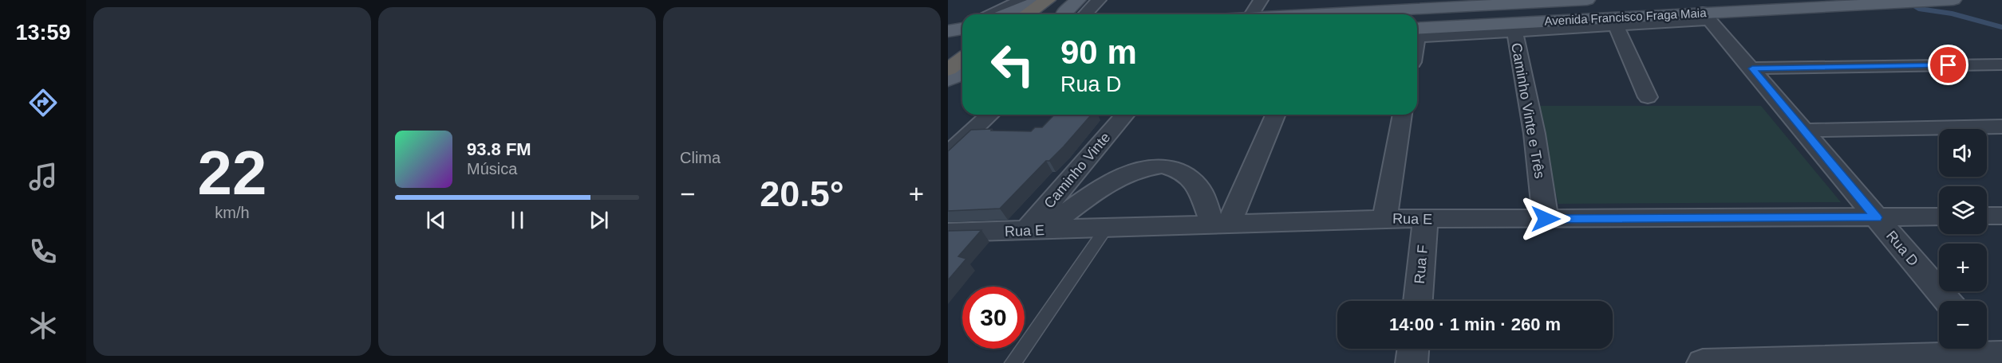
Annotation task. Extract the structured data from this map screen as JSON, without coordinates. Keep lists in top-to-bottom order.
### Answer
{
  "streets": {
    "main road": ["Avenida Francisco Fraga Maia"],
    "street": [
      "Caminho Vinte e Três",
      "Caminho Vinte",
      "Rua E",
      "Rua D",
      "Rua F"
    ]
  },
  "crossings": [
    ["Avenida Francisco Fraga Maia", "Rua D"],
    ["Caminho Vinte e Três", "Rua E"],
    ["Caminho Vinte", "Rua E"],
    ["Rua E", "Rua D"],
    ["Rua E", "Rua F"]
  ],
  "page": {
    "tabs": "13:59",
    "tile": [
      ["22", "km/h"],
      "Clima"
    ],
    "turn": ["90 m", "Rua D"],
    "map_buttons": ["+", "−"],
    "song": ["93.8 FM", "Música"],
    "heat": ["−", "20.5°", "+"],
    "limit": "30",
    "trip": "14:00 · 1 min · 260 m"
  }
}
